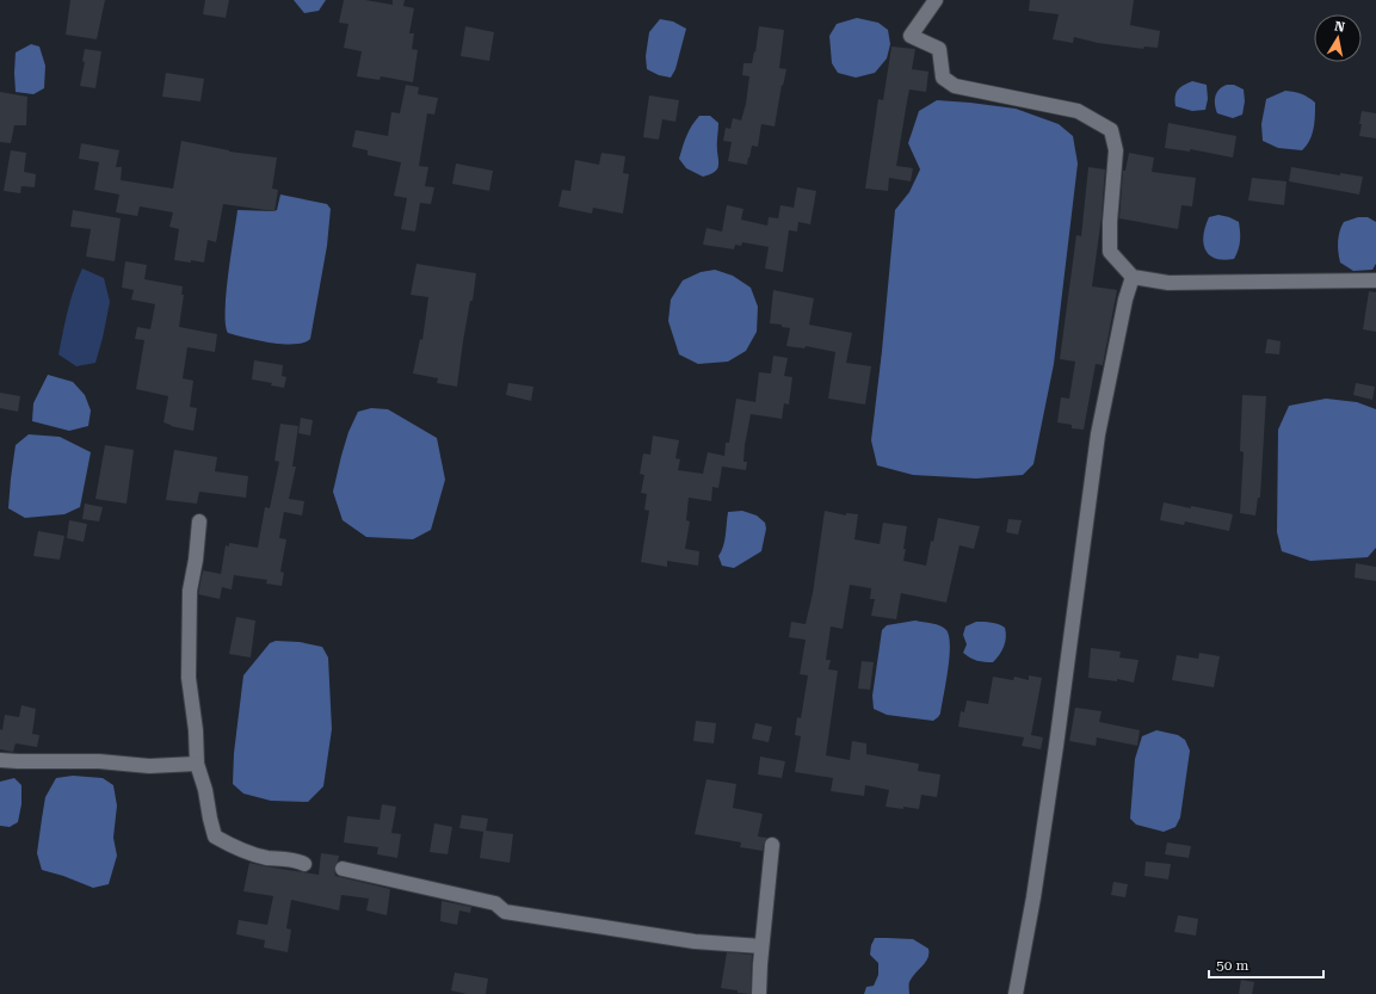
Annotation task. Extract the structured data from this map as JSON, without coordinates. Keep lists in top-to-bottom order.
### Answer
{
  "scale_bar": "50 m",
  "north": "top"
}
